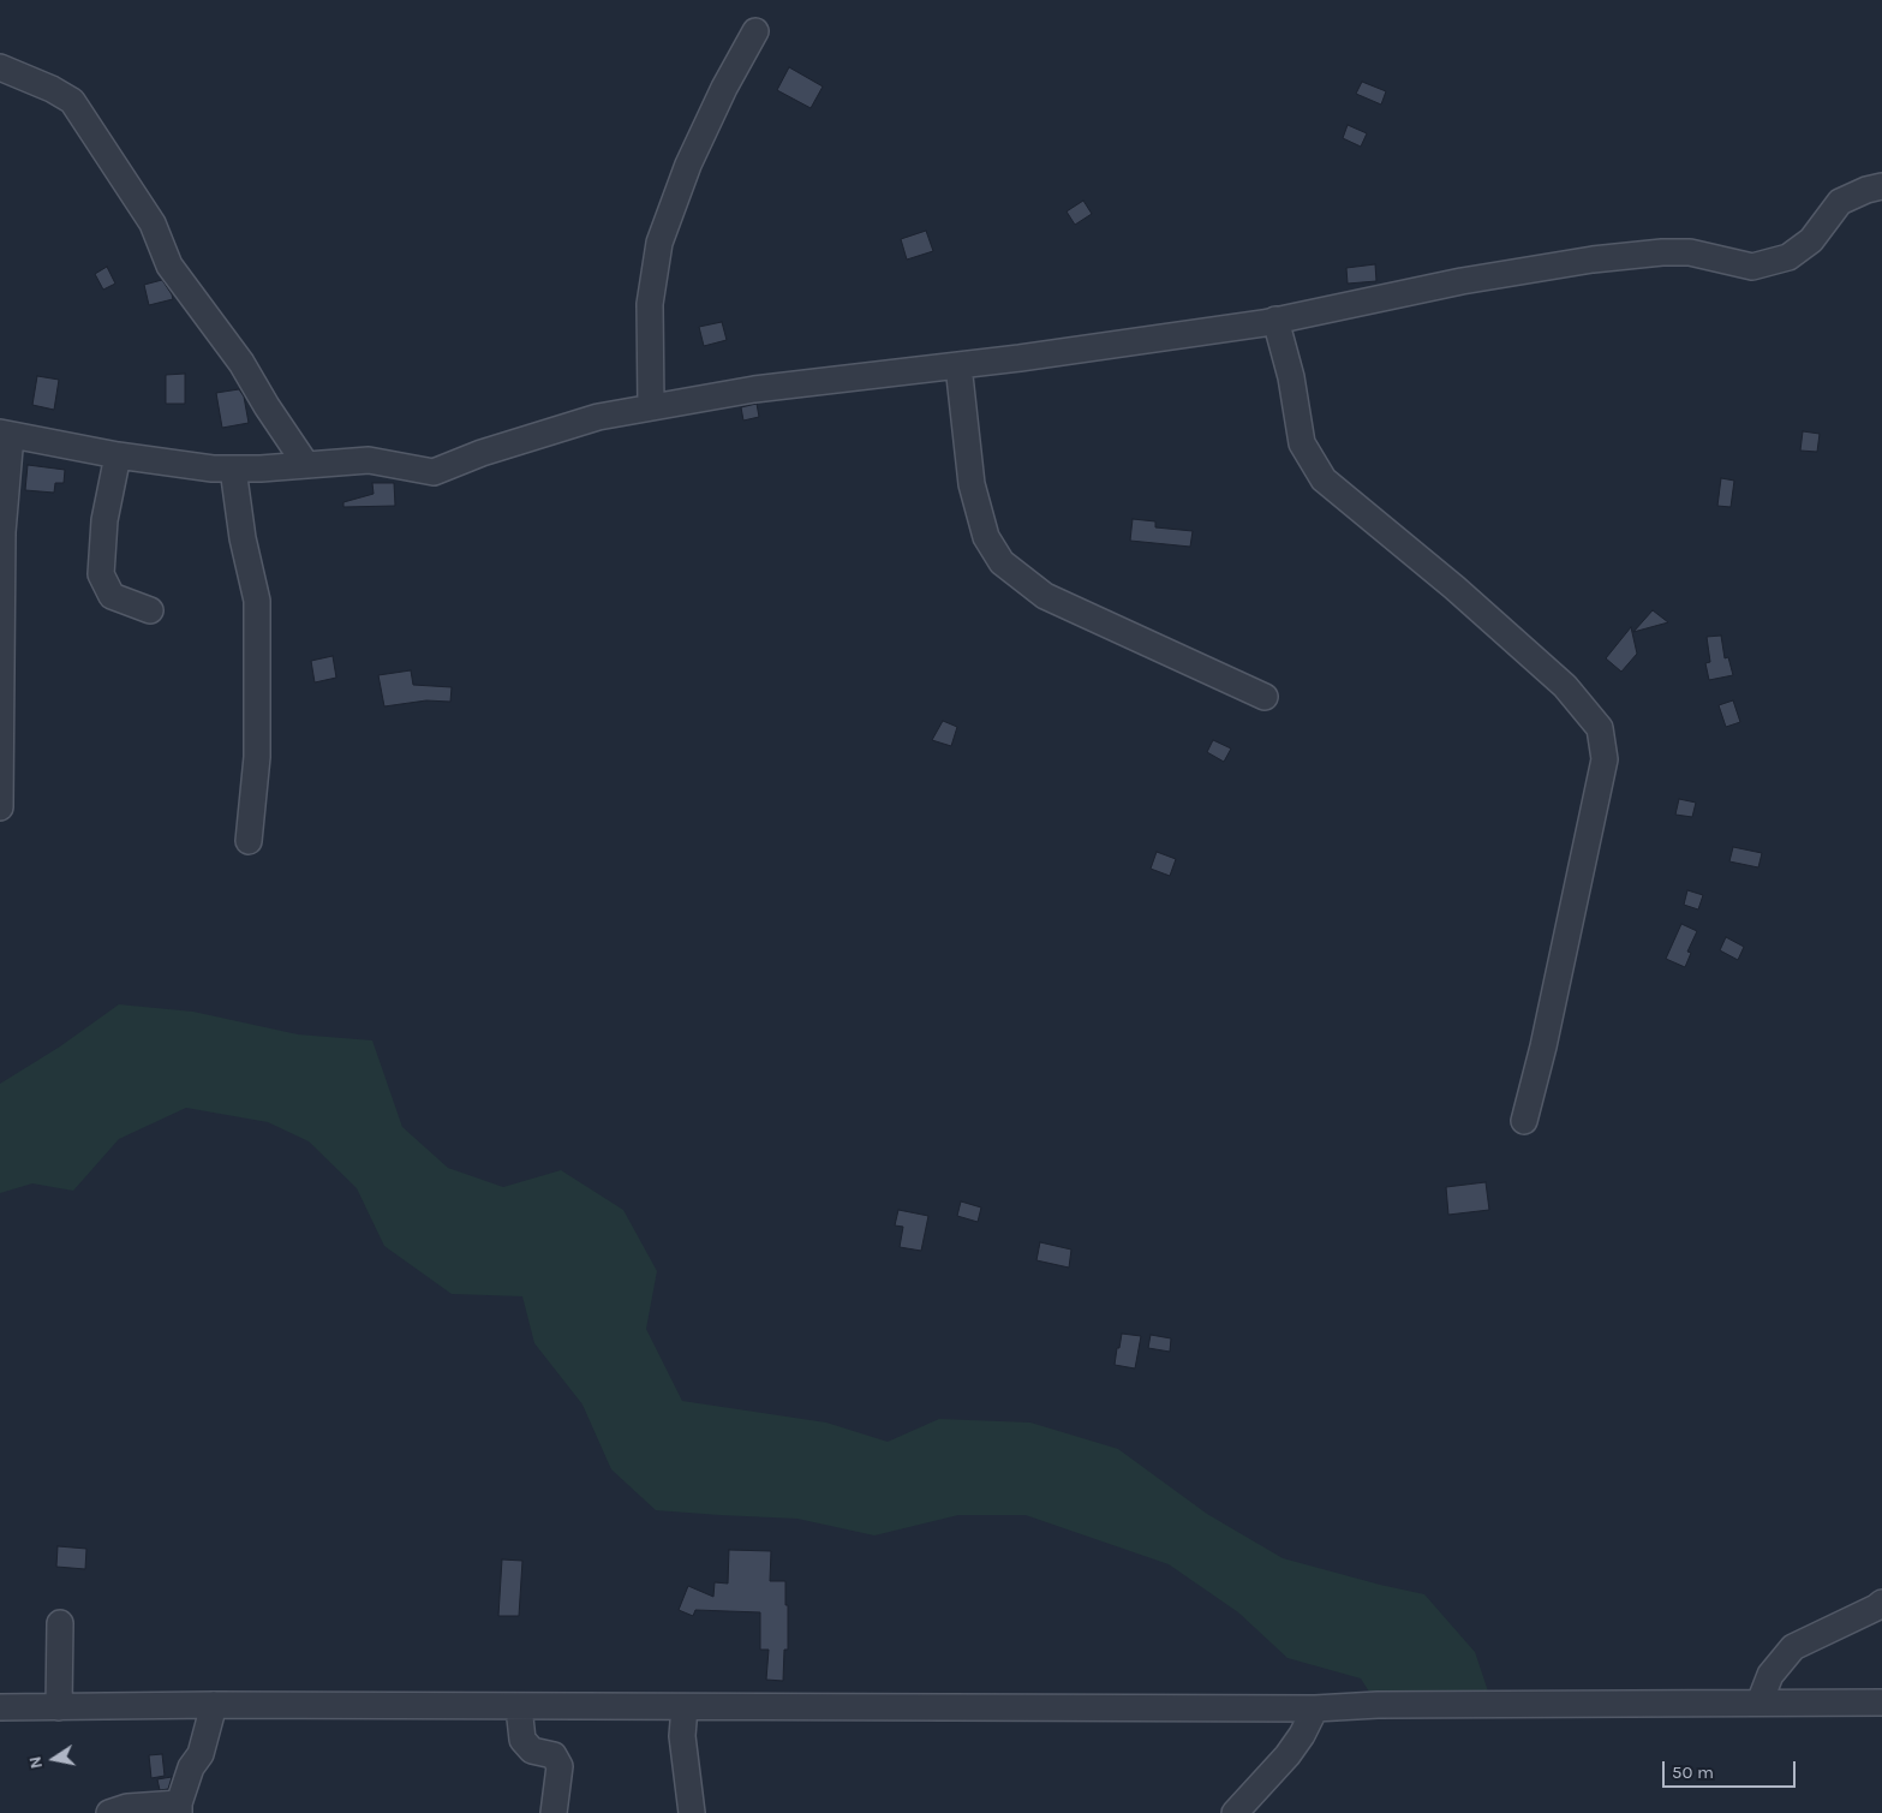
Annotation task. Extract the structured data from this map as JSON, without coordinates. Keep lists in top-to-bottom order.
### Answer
{
  "scale_bar": "50 m",
  "north": "left"
}
